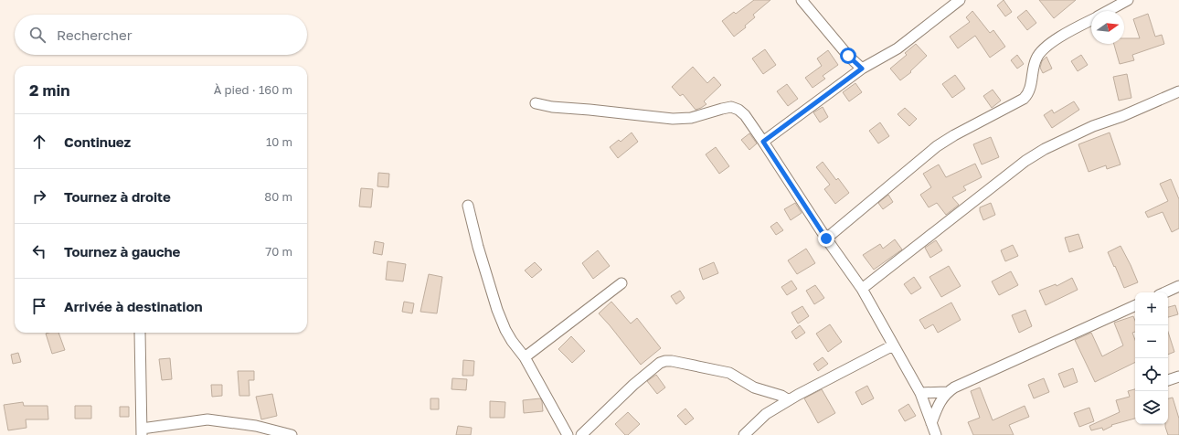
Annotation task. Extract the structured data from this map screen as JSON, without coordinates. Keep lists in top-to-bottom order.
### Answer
{
  "north": "right",
  "page": {
    "search": "Rechercher",
    "heading": ["2 min", "À pied · 160 m"],
    "list": [
      ["Continuez", "10 m"],
      ["Tournez à droite", "80 m"],
      ["Tournez à gauche", "70 m"],
      "Arrivée à destination"
    ],
    "map_buttons": ["+", "−"]
  }
}
